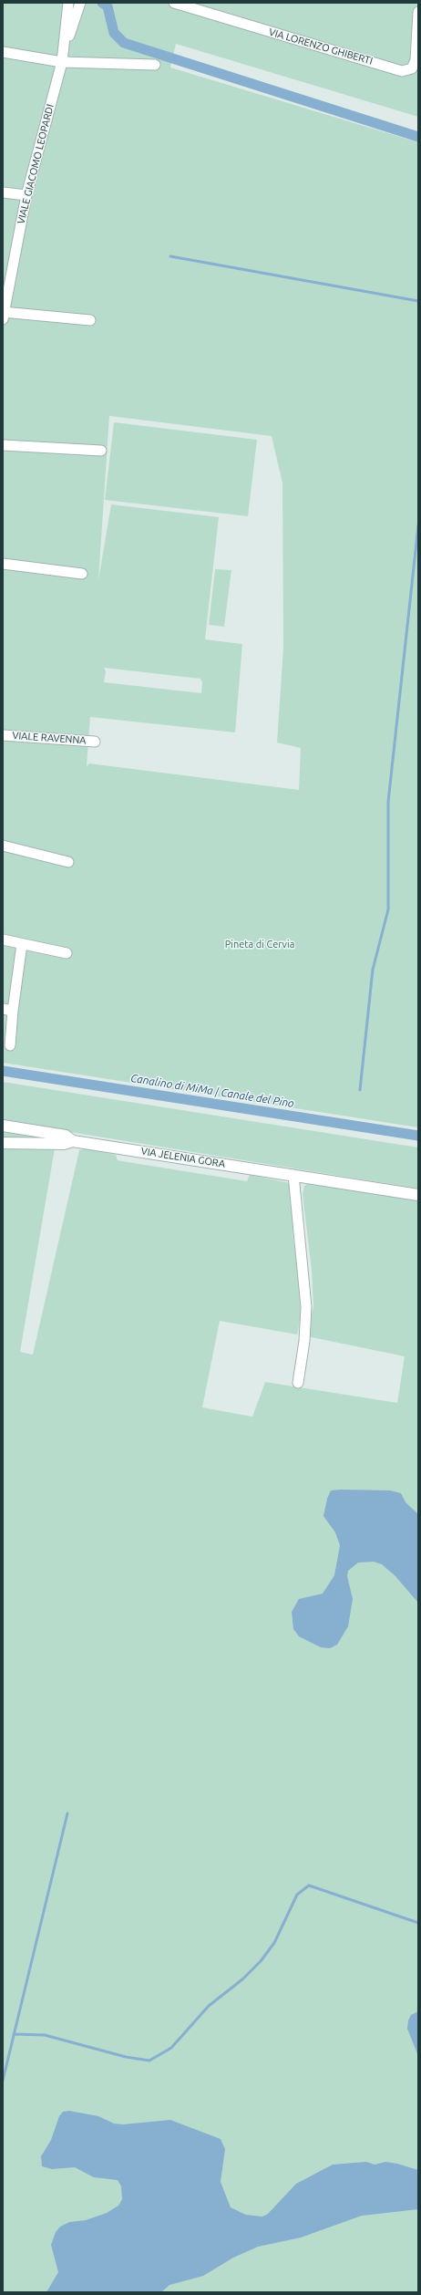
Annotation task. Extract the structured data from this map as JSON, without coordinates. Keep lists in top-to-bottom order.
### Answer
{
  "streets": {
    "street": [
      "VIA LORENZO GHIBERTI",
      "VIALE GIACOMO LEOPARDI",
      "VIALE RAVENNA",
      "VIA JELENIA GORA"
    ]
  },
  "water": ["Canalino di MiMa | Canale del Pino"],
  "parks": ["Pineta di Cervia"]
}
